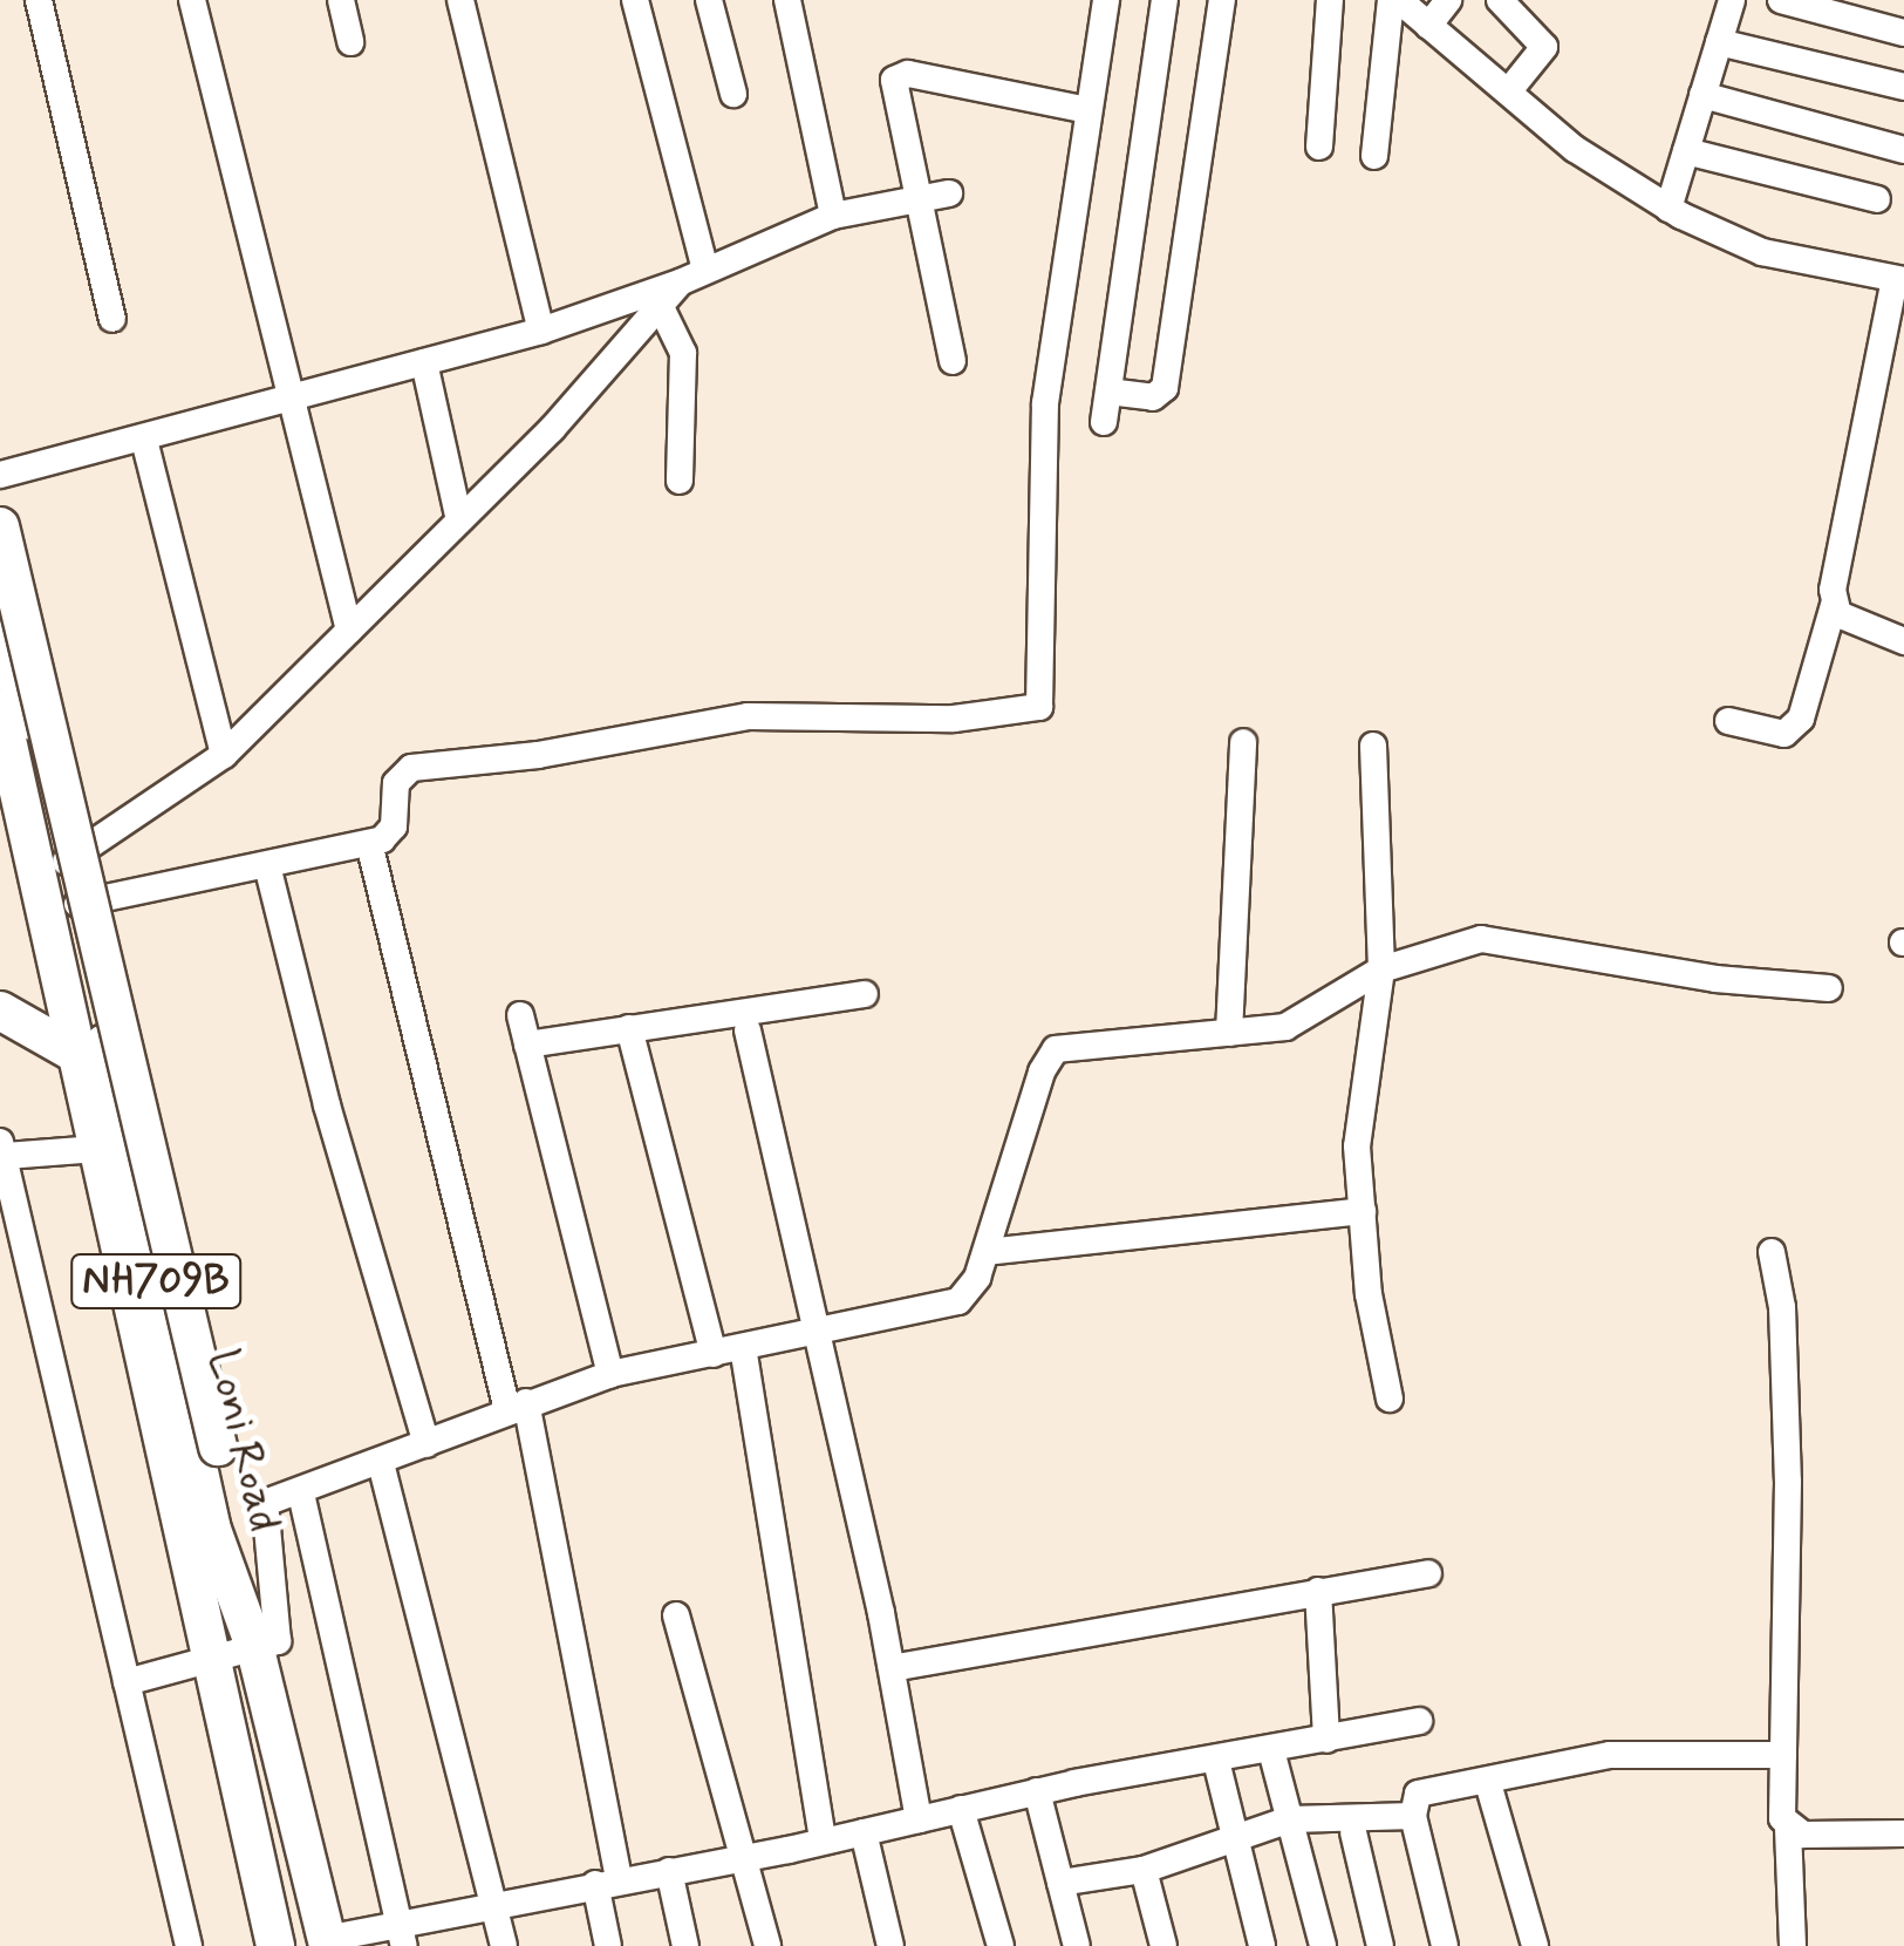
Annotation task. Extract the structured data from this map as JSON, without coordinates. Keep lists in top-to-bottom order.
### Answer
{
  "streets": {
    "highway": ["NH709B", "Loni Road"]
  },
  "crossings": [
    ["NH709B", "Loni Road"]
  ]
}
